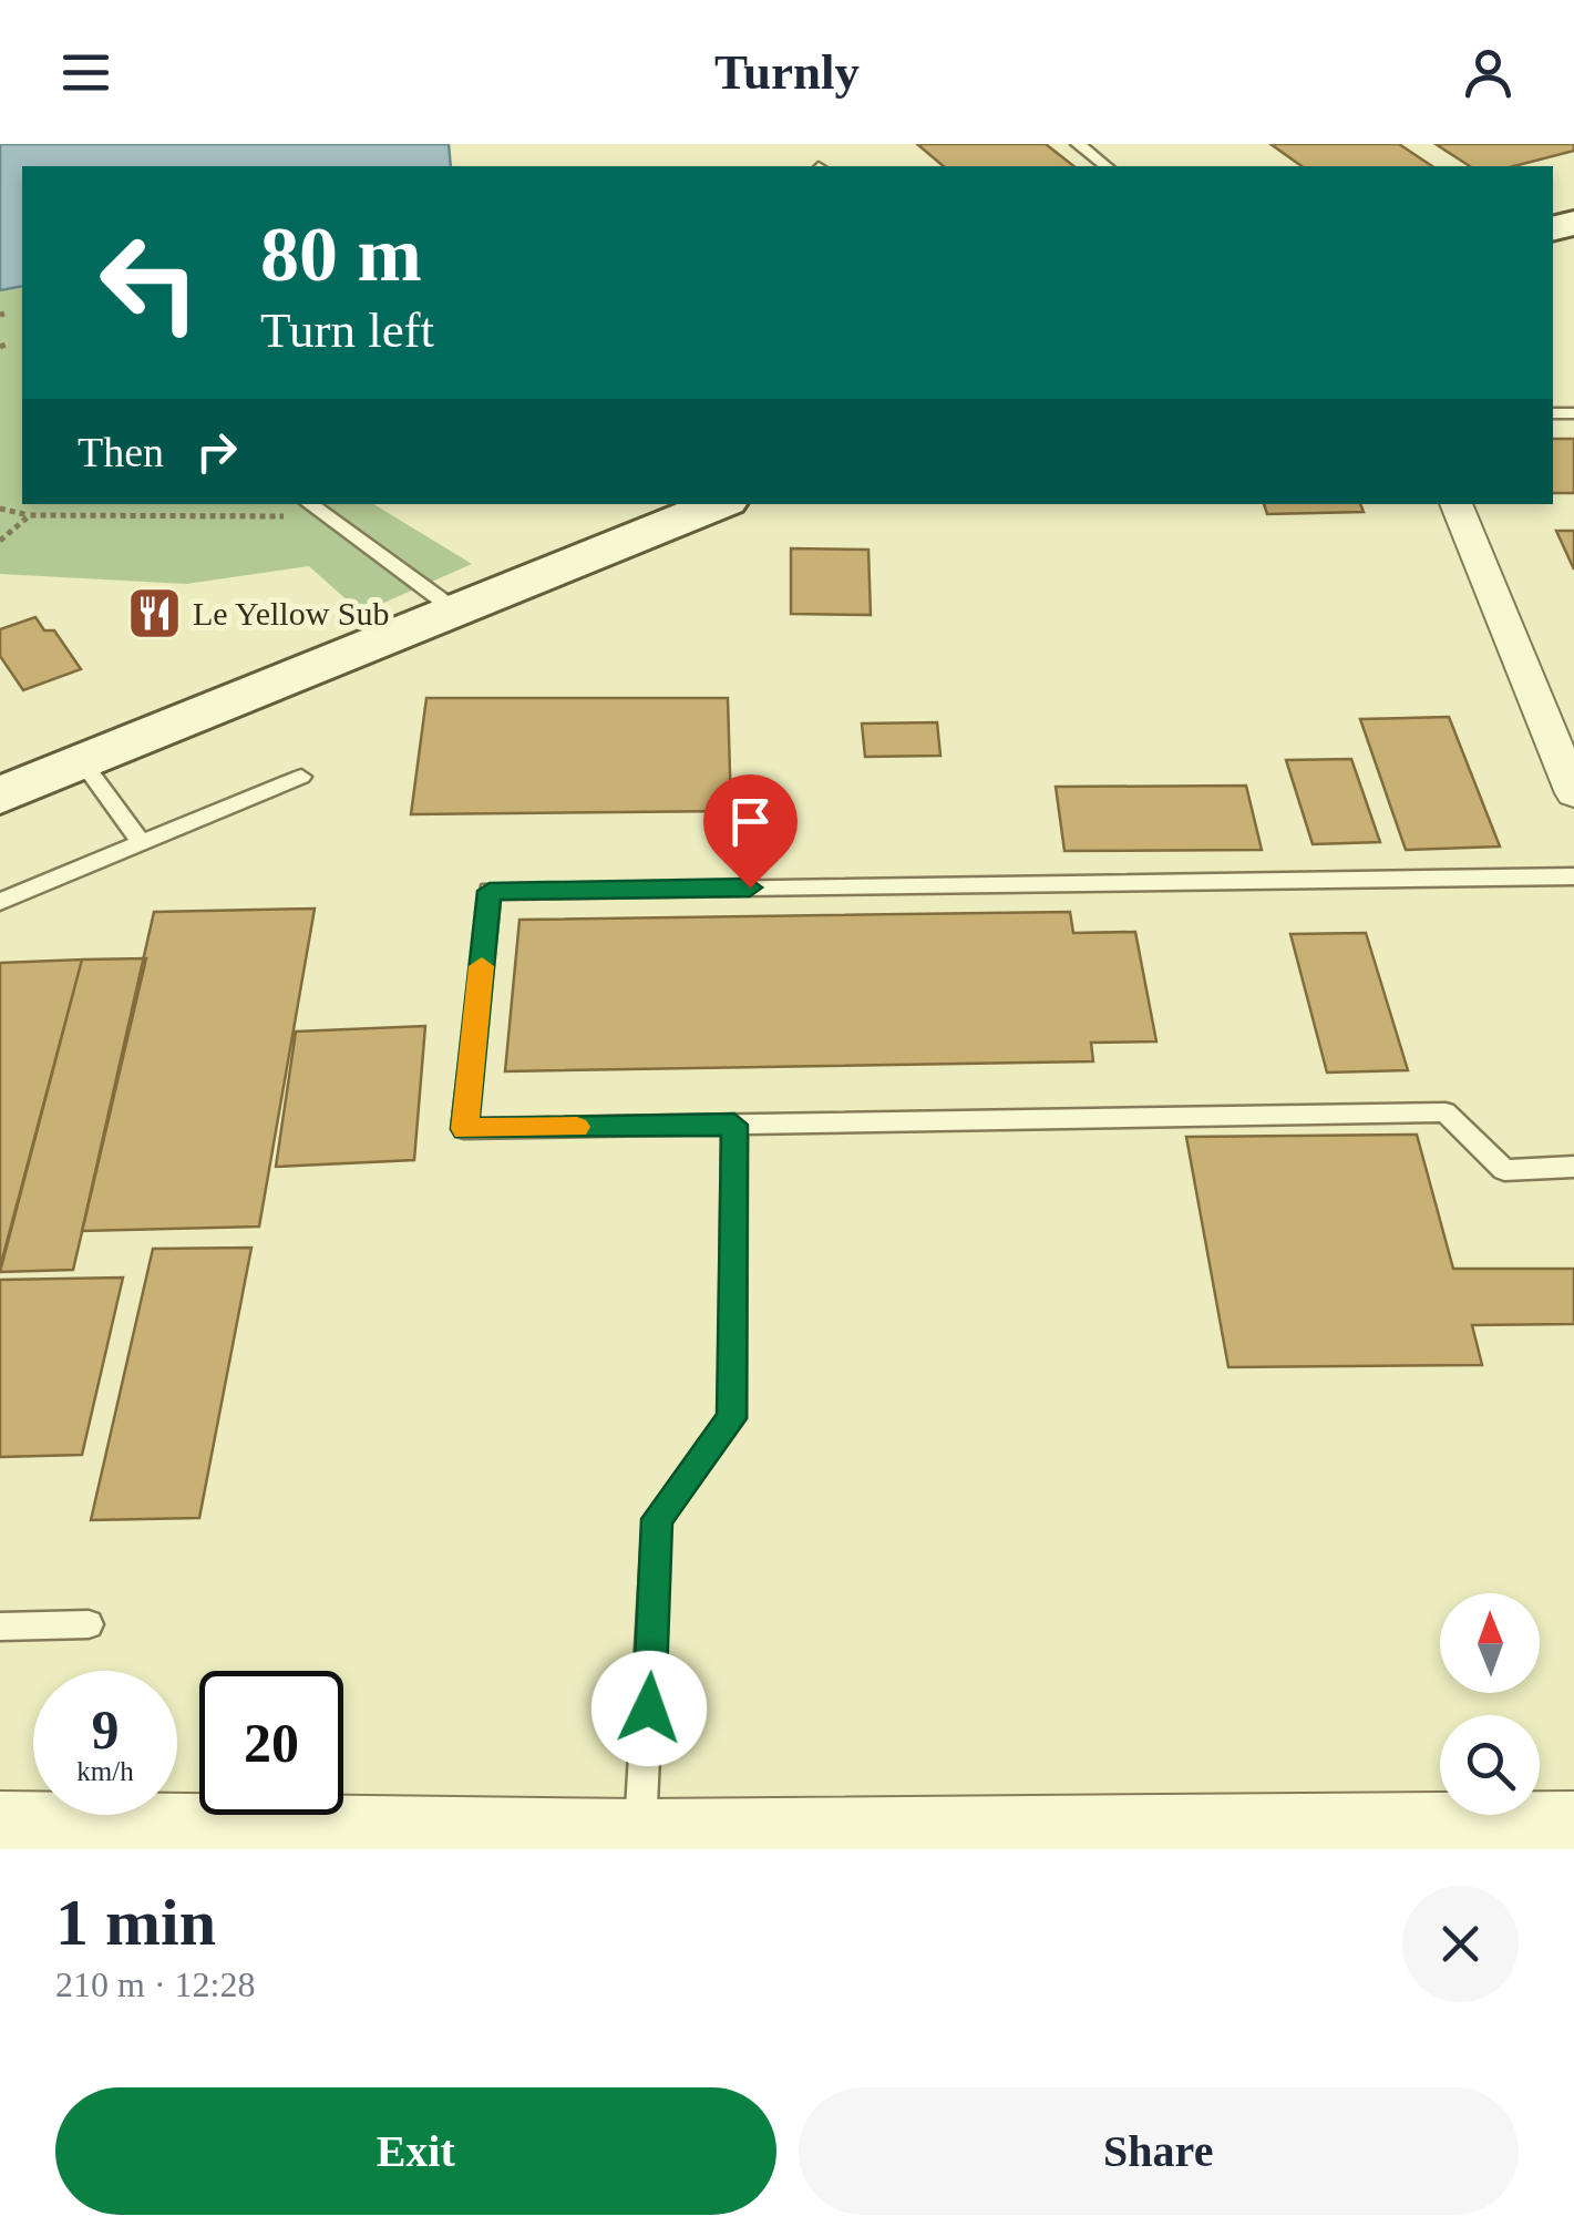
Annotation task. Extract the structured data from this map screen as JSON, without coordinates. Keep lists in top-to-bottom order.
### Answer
{
  "places": {
    "restaurant": ["Le Yellow Sub"]
  },
  "north": "top",
  "page": {
    "header": "Turnly",
    "turn": ["80 m", "Turn left"],
    "then": "Then",
    "speed": "9 km/h",
    "limit": "20",
    "heading": ["1 min", "210 m · 12:28"],
    "buttons": ["Exit", "Share"]
  }
}
